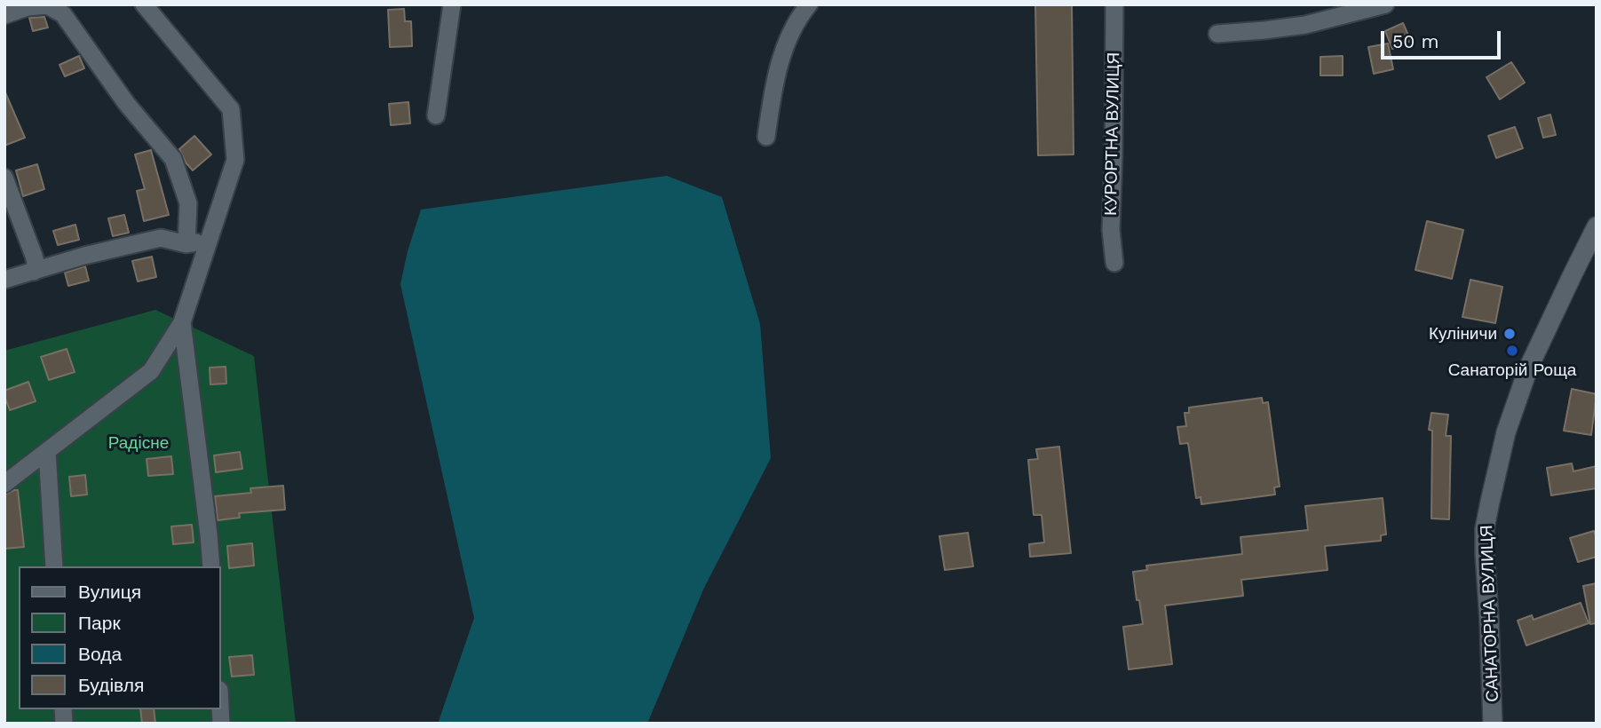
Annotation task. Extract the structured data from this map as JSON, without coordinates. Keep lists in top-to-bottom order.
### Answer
{
  "streets": {
    "street": ["КУРОРТНА ВУЛИЦЯ", "САНАТОРНА ВУЛИЦЯ"]
  },
  "parks": ["Радісне"],
  "places": ["Куліничи", "Санаторій Роща"],
  "legend": [
    "Вулиця",
    "Парк",
    "Вода",
    "Будівля"
  ],
  "scale_bar": "50 m"
}
